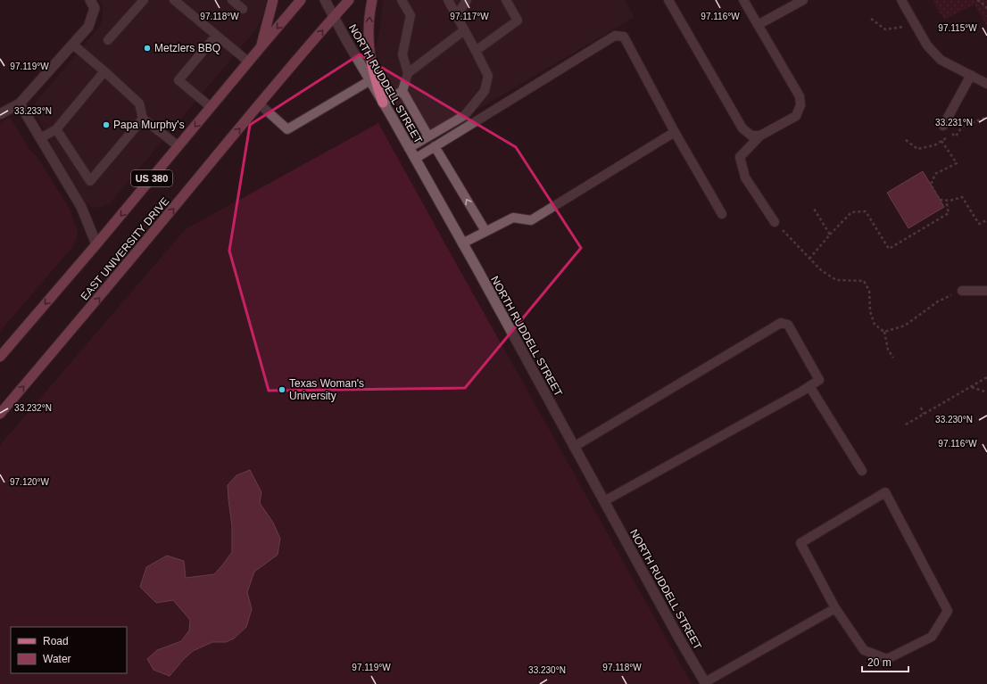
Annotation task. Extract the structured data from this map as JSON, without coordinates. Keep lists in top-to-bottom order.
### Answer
{
  "streets": {
    "main road": ["US 380", "EAST UNIVERSITY DRIVE"],
    "street": ["NORTH RUDDELL STREET"]
  },
  "crossings": [
    ["NORTH RUDDELL STREET", "EAST UNIVERSITY DRIVE"]
  ],
  "places": ["Metzlers BBQ", "Papa Murphy's", "Texas Woman's University"],
  "legend": ["Road", "Water"],
  "scale_bar": "20 m",
  "coordinates": [
    "97.118°W",
    "97.117°W",
    "97.116°W",
    "97.115°W",
    "97.119°W",
    "33.233°N",
    "33.231°N",
    "33.232°N",
    "33.230°N",
    "97.120°W"
  ]
}
